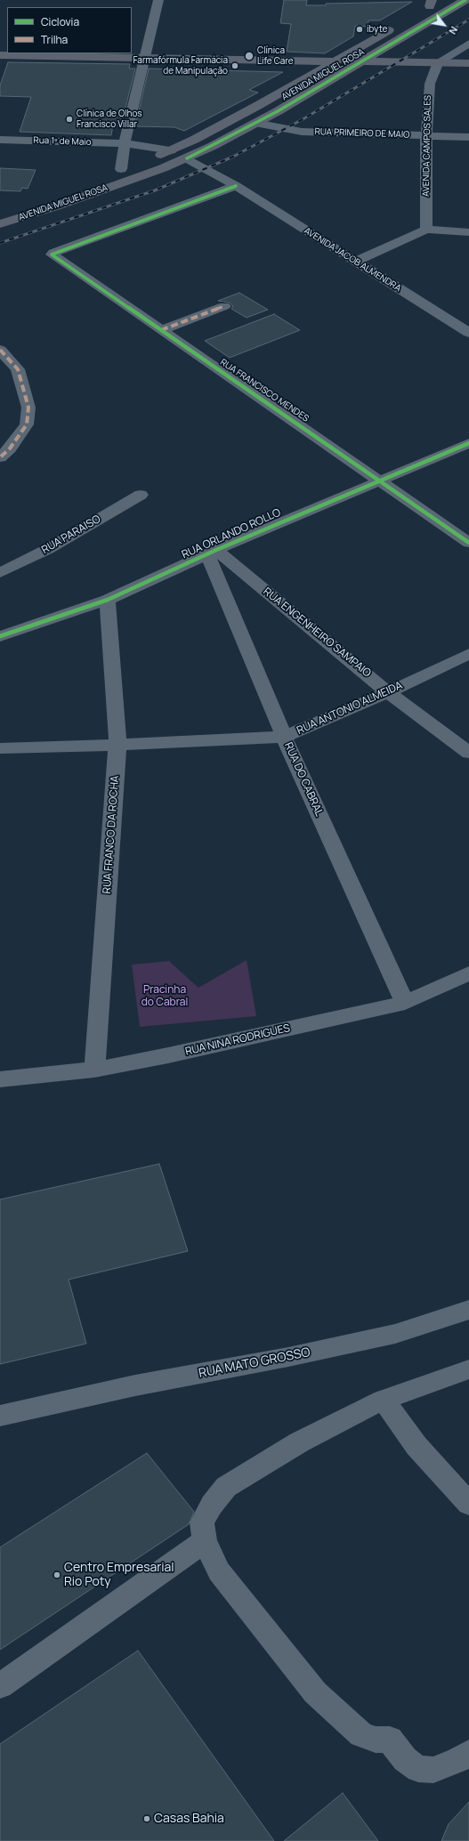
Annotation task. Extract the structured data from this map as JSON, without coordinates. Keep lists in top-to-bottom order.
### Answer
{
  "streets": {
    "main road": ["AVENIDA MIGUEL ROSA"],
    "street": [
      "RUA PRIMEIRO DE MAIO",
      "Rua 1º de Maio",
      "AVENIDA CAMPOS SALES",
      "AVENIDA JACOB ALMENDRA",
      "RUA FRANCISCO MENDES",
      "RUA ORLANDO ROLLO",
      "RUA PARAISO",
      "RUA ENGENHEIRO SAMPAIO",
      "RUA ANTONIO ALMEIDA",
      "RUA DO CABRAL",
      "RUA FRANCO DA ROCHA",
      "RUA NINA RODRIGUES",
      "RUA MATO GROSSO"
    ]
  },
  "crossings": [
    ["AVENIDA MIGUEL ROSA", "RUA PRIMEIRO DE MAIO"],
    ["AVENIDA MIGUEL ROSA", "AVENIDA JACOB ALMENDRA"],
    ["RUA PRIMEIRO DE MAIO", "AVENIDA CAMPOS SALES"],
    ["AVENIDA JACOB ALMENDRA", "RUA FRANCISCO MENDES"],
    ["RUA FRANCISCO MENDES", "RUA ORLANDO ROLLO"],
    ["RUA ORLANDO ROLLO", "RUA ENGENHEIRO SAMPAIO"],
    ["RUA ORLANDO ROLLO", "RUA DO CABRAL"],
    ["RUA ORLANDO ROLLO", "RUA FRANCO DA ROCHA"],
    ["RUA ENGENHEIRO SAMPAIO", "RUA ANTONIO ALMEIDA"],
    ["RUA ENGENHEIRO SAMPAIO", "RUA DO CABRAL"],
    ["RUA ANTONIO ALMEIDA", "RUA DO CABRAL"],
    ["RUA ANTONIO ALMEIDA", "RUA FRANCO DA ROCHA"],
    ["RUA DO CABRAL", "RUA NINA RODRIGUES"],
    ["RUA FRANCO DA ROCHA", "RUA NINA RODRIGUES"]
  ],
  "parks": ["Pracinha do Cabral"],
  "places": [
    "ibyte",
    "Clínica Life Care",
    "Farmafórmula Farmácia de Manipulação",
    "Clínica de Olhos Francisco Villar",
    "Centro Empresarial Rio Poty",
    "Casas Bahia"
  ],
  "legend": ["Ciclovia", "Trilha"],
  "north": "bottom right"
}
